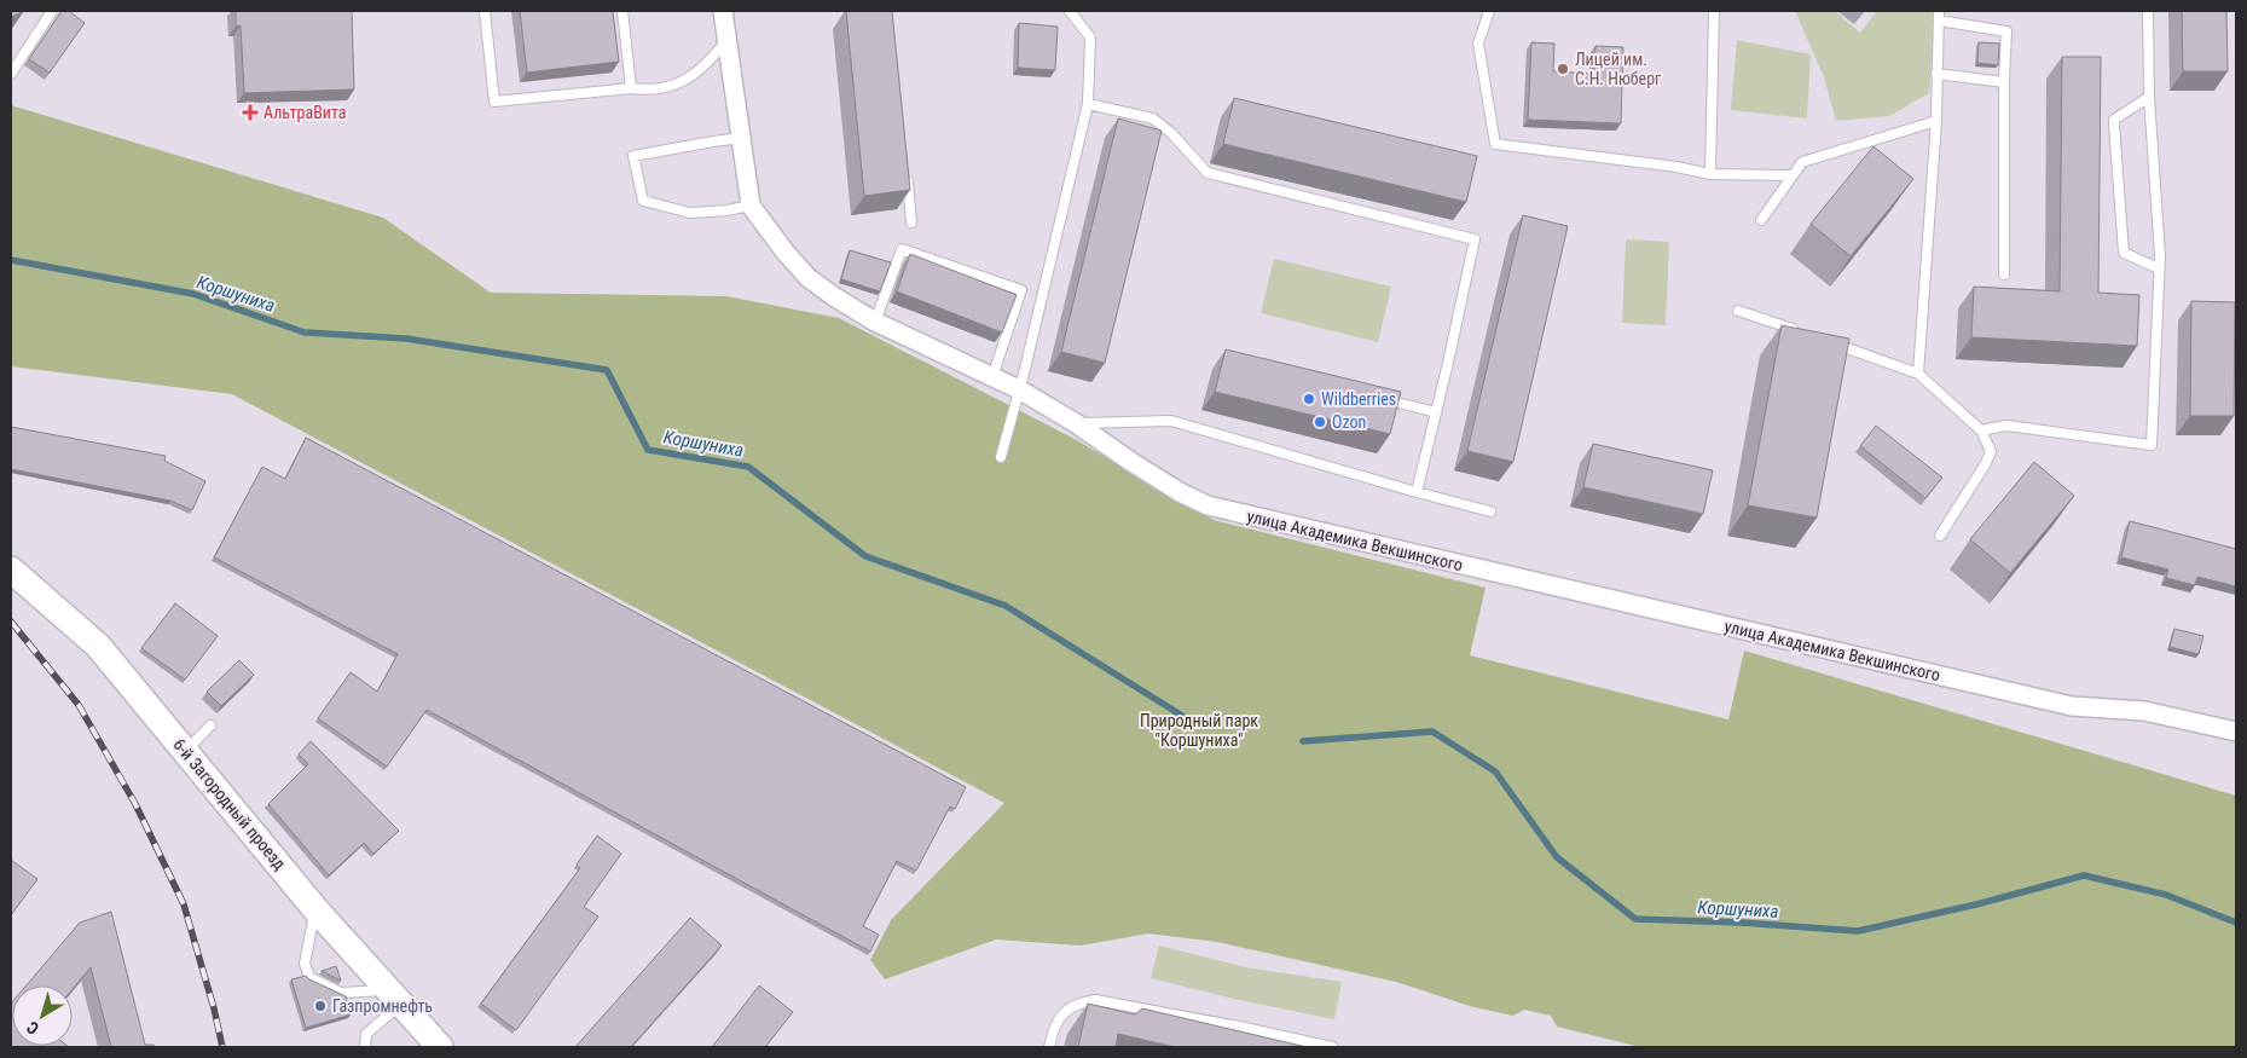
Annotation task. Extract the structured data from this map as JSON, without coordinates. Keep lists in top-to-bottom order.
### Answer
{
  "streets": {
    "street": ["улица Академика Векшинского", "6-й Загородный проезд"]
  },
  "water": ["Коршуниха"],
  "parks": ["Природный парк \"Коршуниха\""],
  "places": {
    "other": [
      "Лицей им. С.Н. Нюберг",
      "Wildberries",
      "Ozon",
      "Газпромнефть"
    ],
    "health": ["АльтраВита"]
  },
  "north": "bottom left"
}
